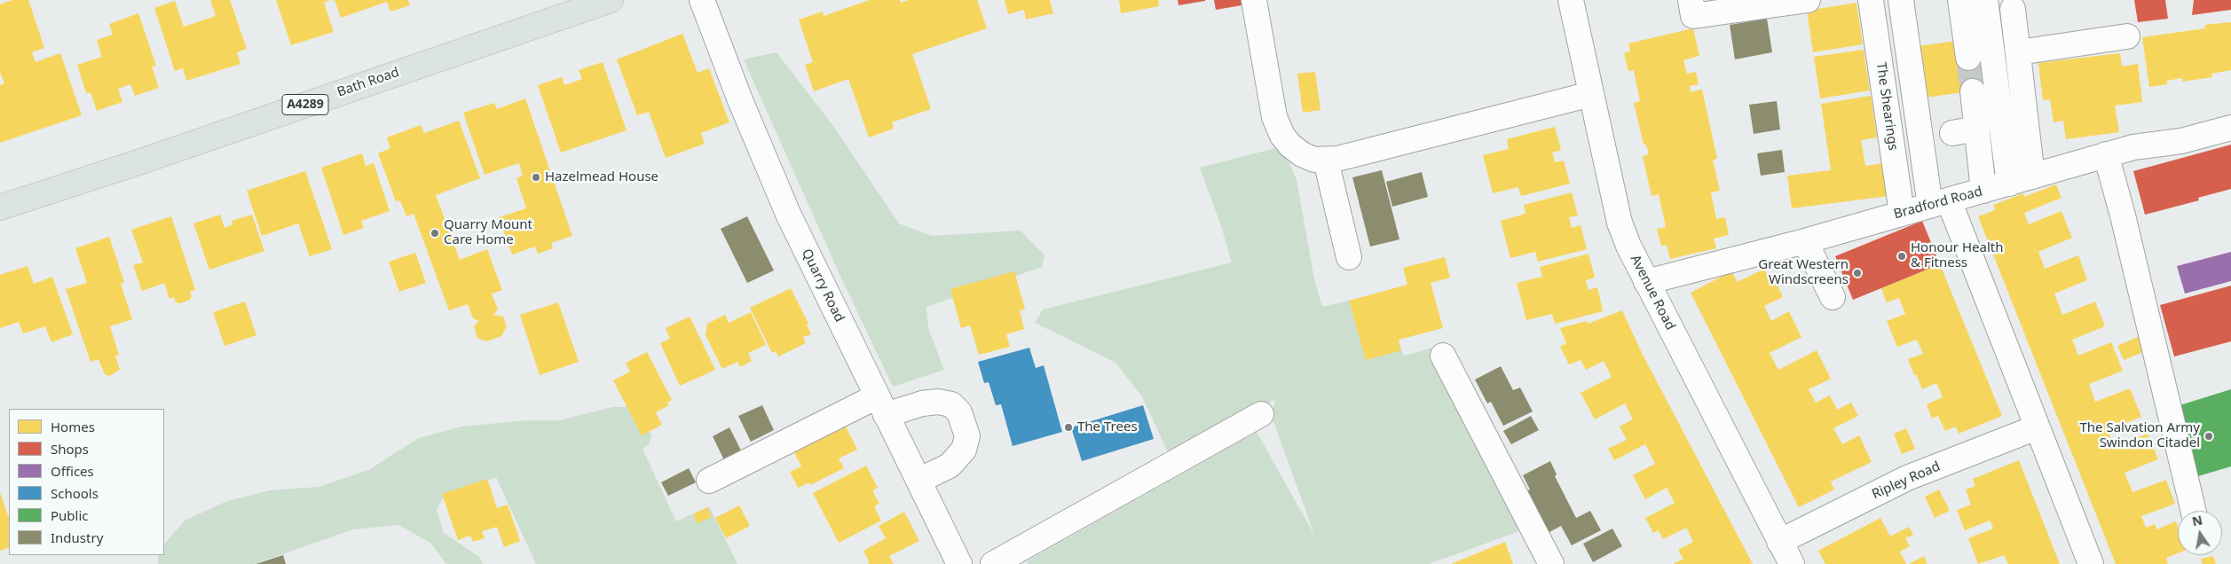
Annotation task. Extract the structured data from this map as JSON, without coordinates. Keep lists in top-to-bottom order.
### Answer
{
  "streets": {
    "main road": ["Bath Road", "A4289"],
    "street": [
      "The Shearings",
      "Bradford Road",
      "Quarry Road",
      "Avenue Road",
      "Ripley Road"
    ]
  },
  "crossings": [
    ["The Shearings", "Bradford Road"],
    ["Bradford Road", "Avenue Road"],
    ["Avenue Road", "Ripley Road"]
  ],
  "places": [
    "Hazelmead House",
    "Quarry Mount Care Home",
    "Honour Health & Fitness",
    "Great Western Windscreens",
    "The Trees",
    "The Salvation Army Swindon Citadel"
  ],
  "legend": [
    "Homes",
    "Shops",
    "Offices",
    "Schools",
    "Public",
    "Industry"
  ],
  "north": "top"
}
